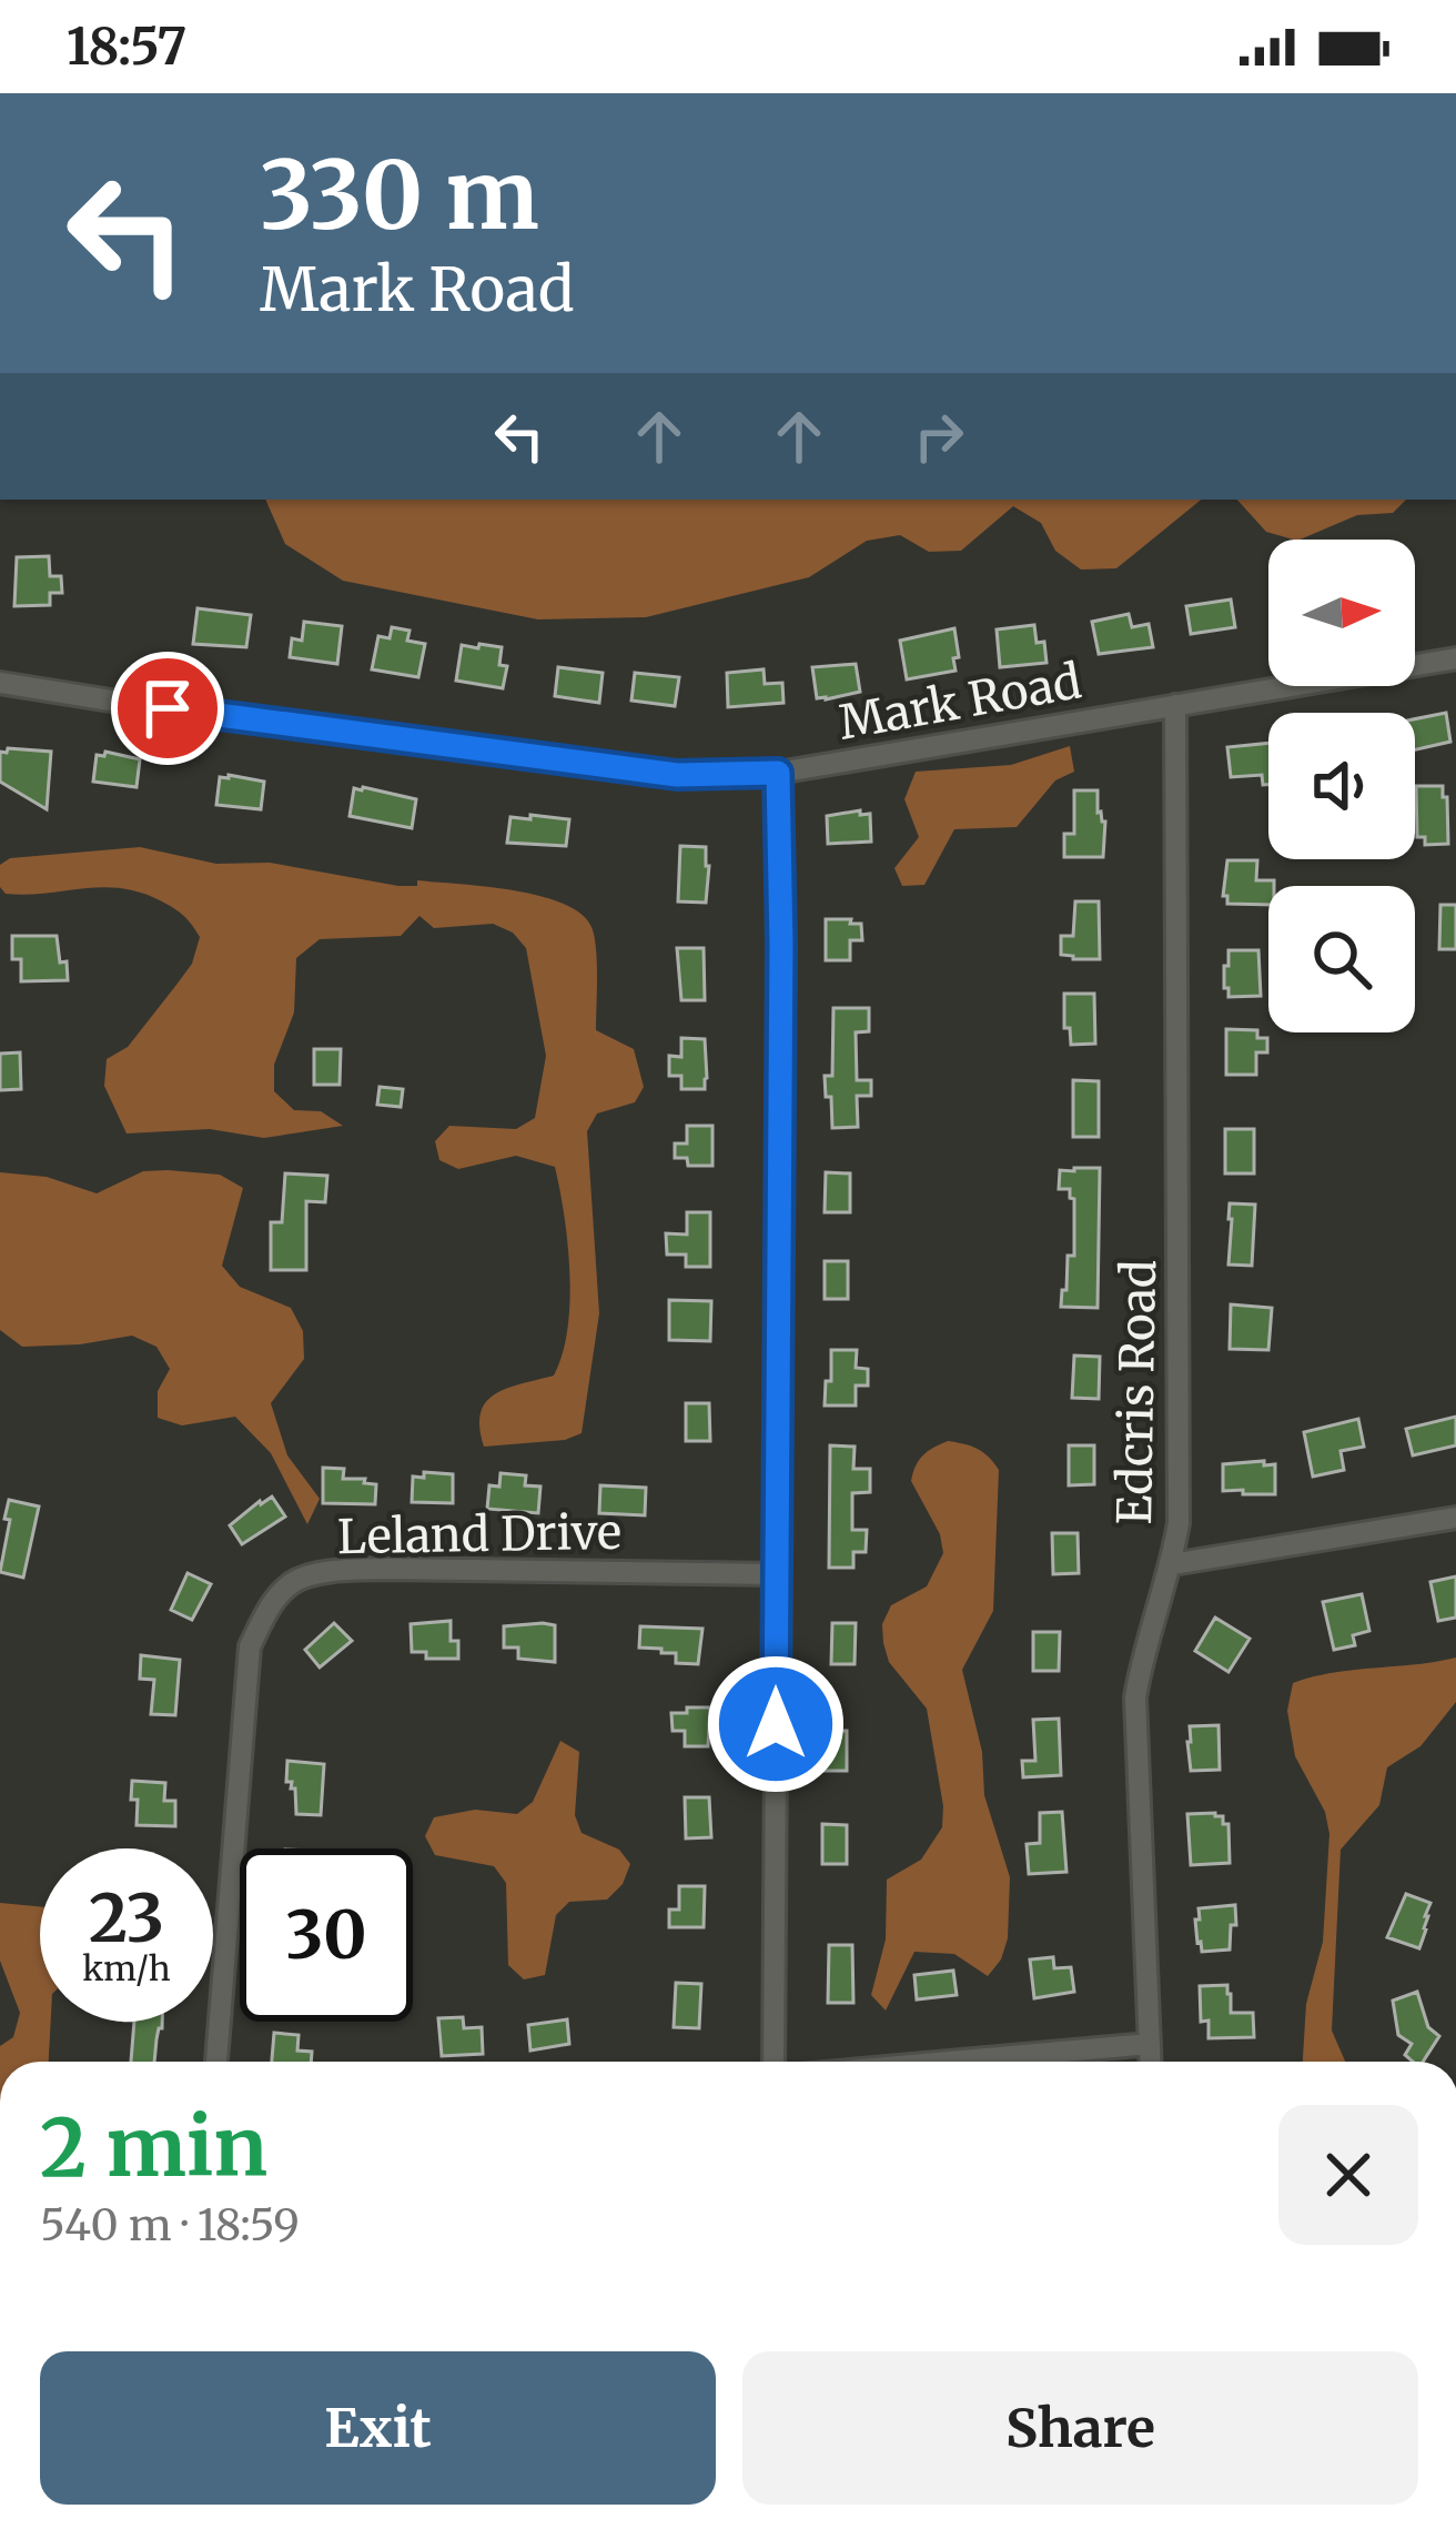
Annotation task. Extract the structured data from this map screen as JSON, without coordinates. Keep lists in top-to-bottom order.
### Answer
{
  "streets": {
    "street": ["Mark Road", "Edcris Road", "Leland Drive"]
  },
  "crossings": [
    ["Mark Road", "Edcris Road"]
  ],
  "north": "right",
  "page": {
    "status": "18:57",
    "turn": ["330 m", "Mark Road"],
    "speed": "23 km/h",
    "limit": "30",
    "heading": ["2 min", "540 m · 18:59"],
    "buttons": ["Exit", "Share"]
  }
}
